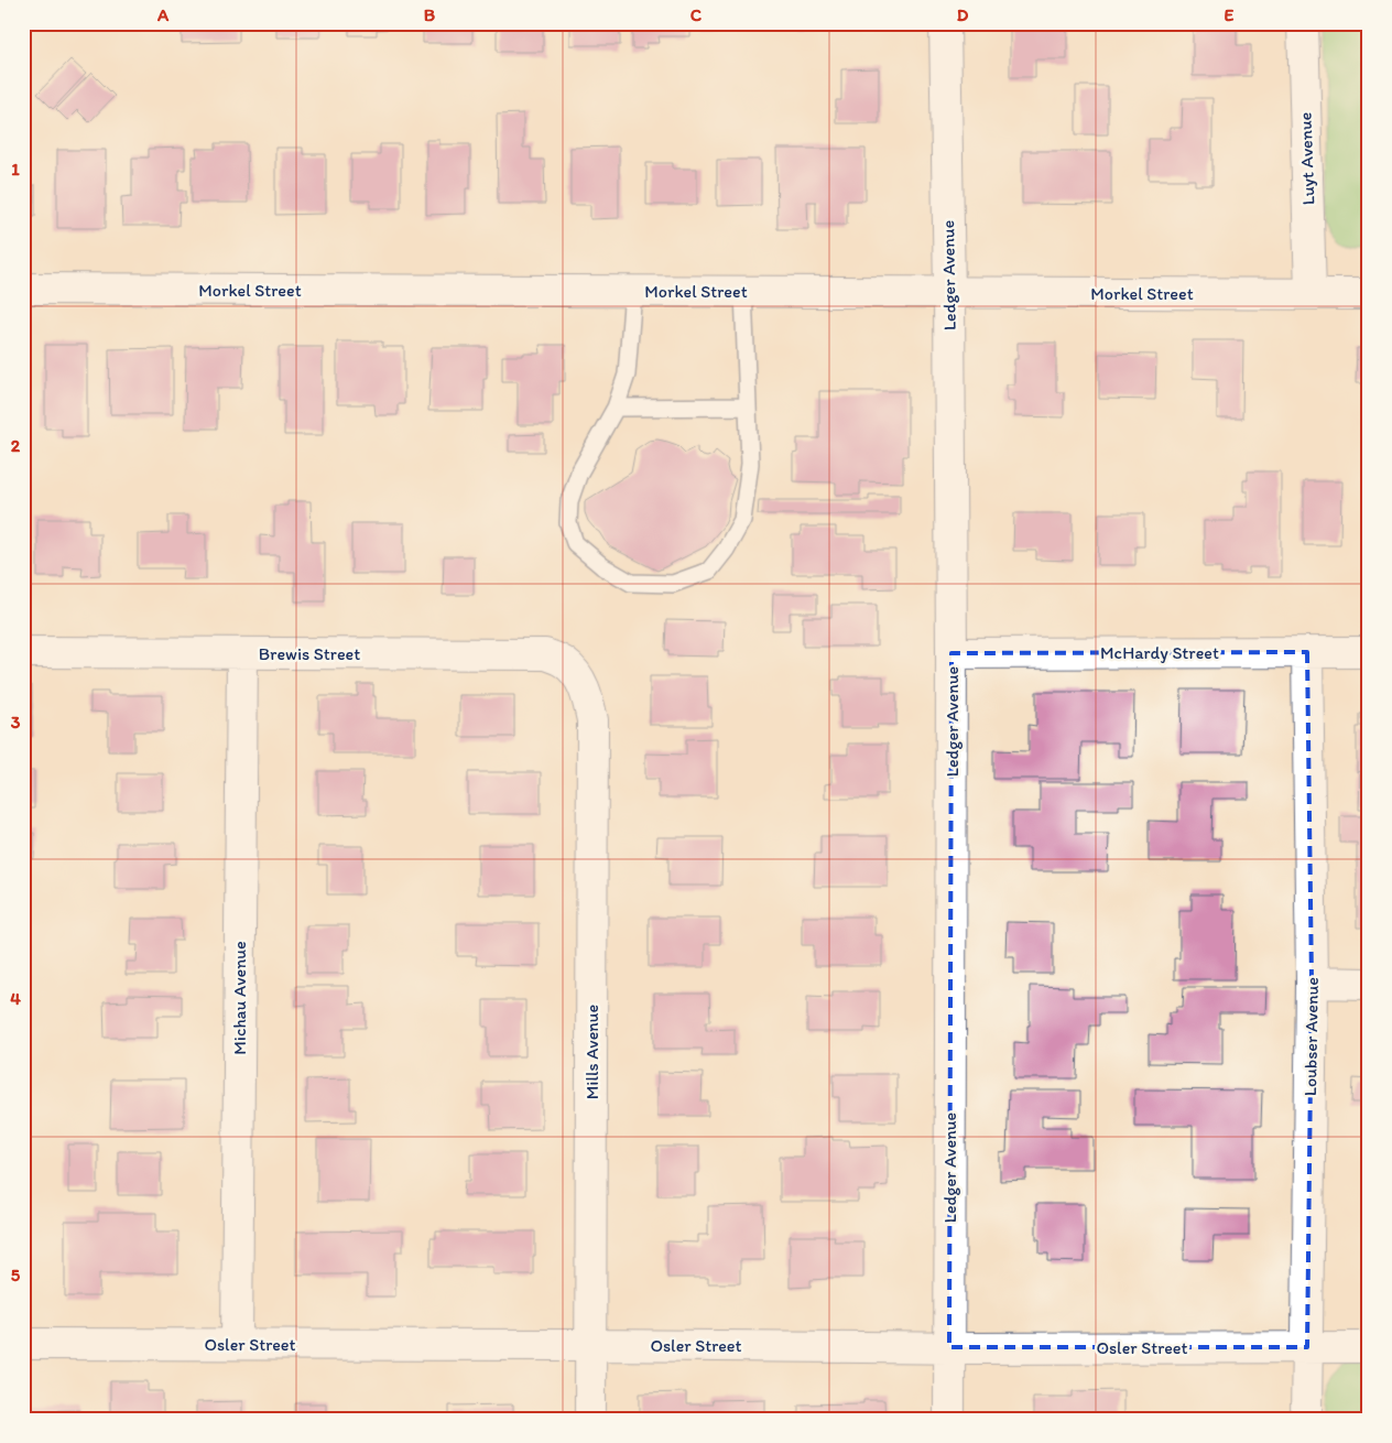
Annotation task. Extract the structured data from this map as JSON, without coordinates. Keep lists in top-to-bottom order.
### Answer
{
  "streets": {
    "street": [
      "Luyt Avenue",
      "Ledger Avenue",
      "Morkel Street",
      "McHardy Street",
      "Brewis Street",
      "Michau Avenue",
      "Loubser Avenue",
      "Mills Avenue",
      "Osler Street"
    ]
  },
  "crossings": [
    ["Luyt Avenue", "Morkel Street"],
    ["Ledger Avenue", "Morkel Street"],
    ["Ledger Avenue", "McHardy Street"],
    ["Ledger Avenue", "Osler Street"],
    ["McHardy Street", "Loubser Avenue"],
    ["Brewis Street", "Michau Avenue"],
    ["Brewis Street", "Mills Avenue"],
    ["Michau Avenue", "Osler Street"],
    ["Loubser Avenue", "Osler Street"],
    ["Mills Avenue", "Osler Street"]
  ],
  "grid": {
    "columns": [
      "A",
      "B",
      "C",
      "D",
      "E"
    ],
    "rows": [
      "1",
      "2",
      "3",
      "4",
      "5"
    ]
  }
}
